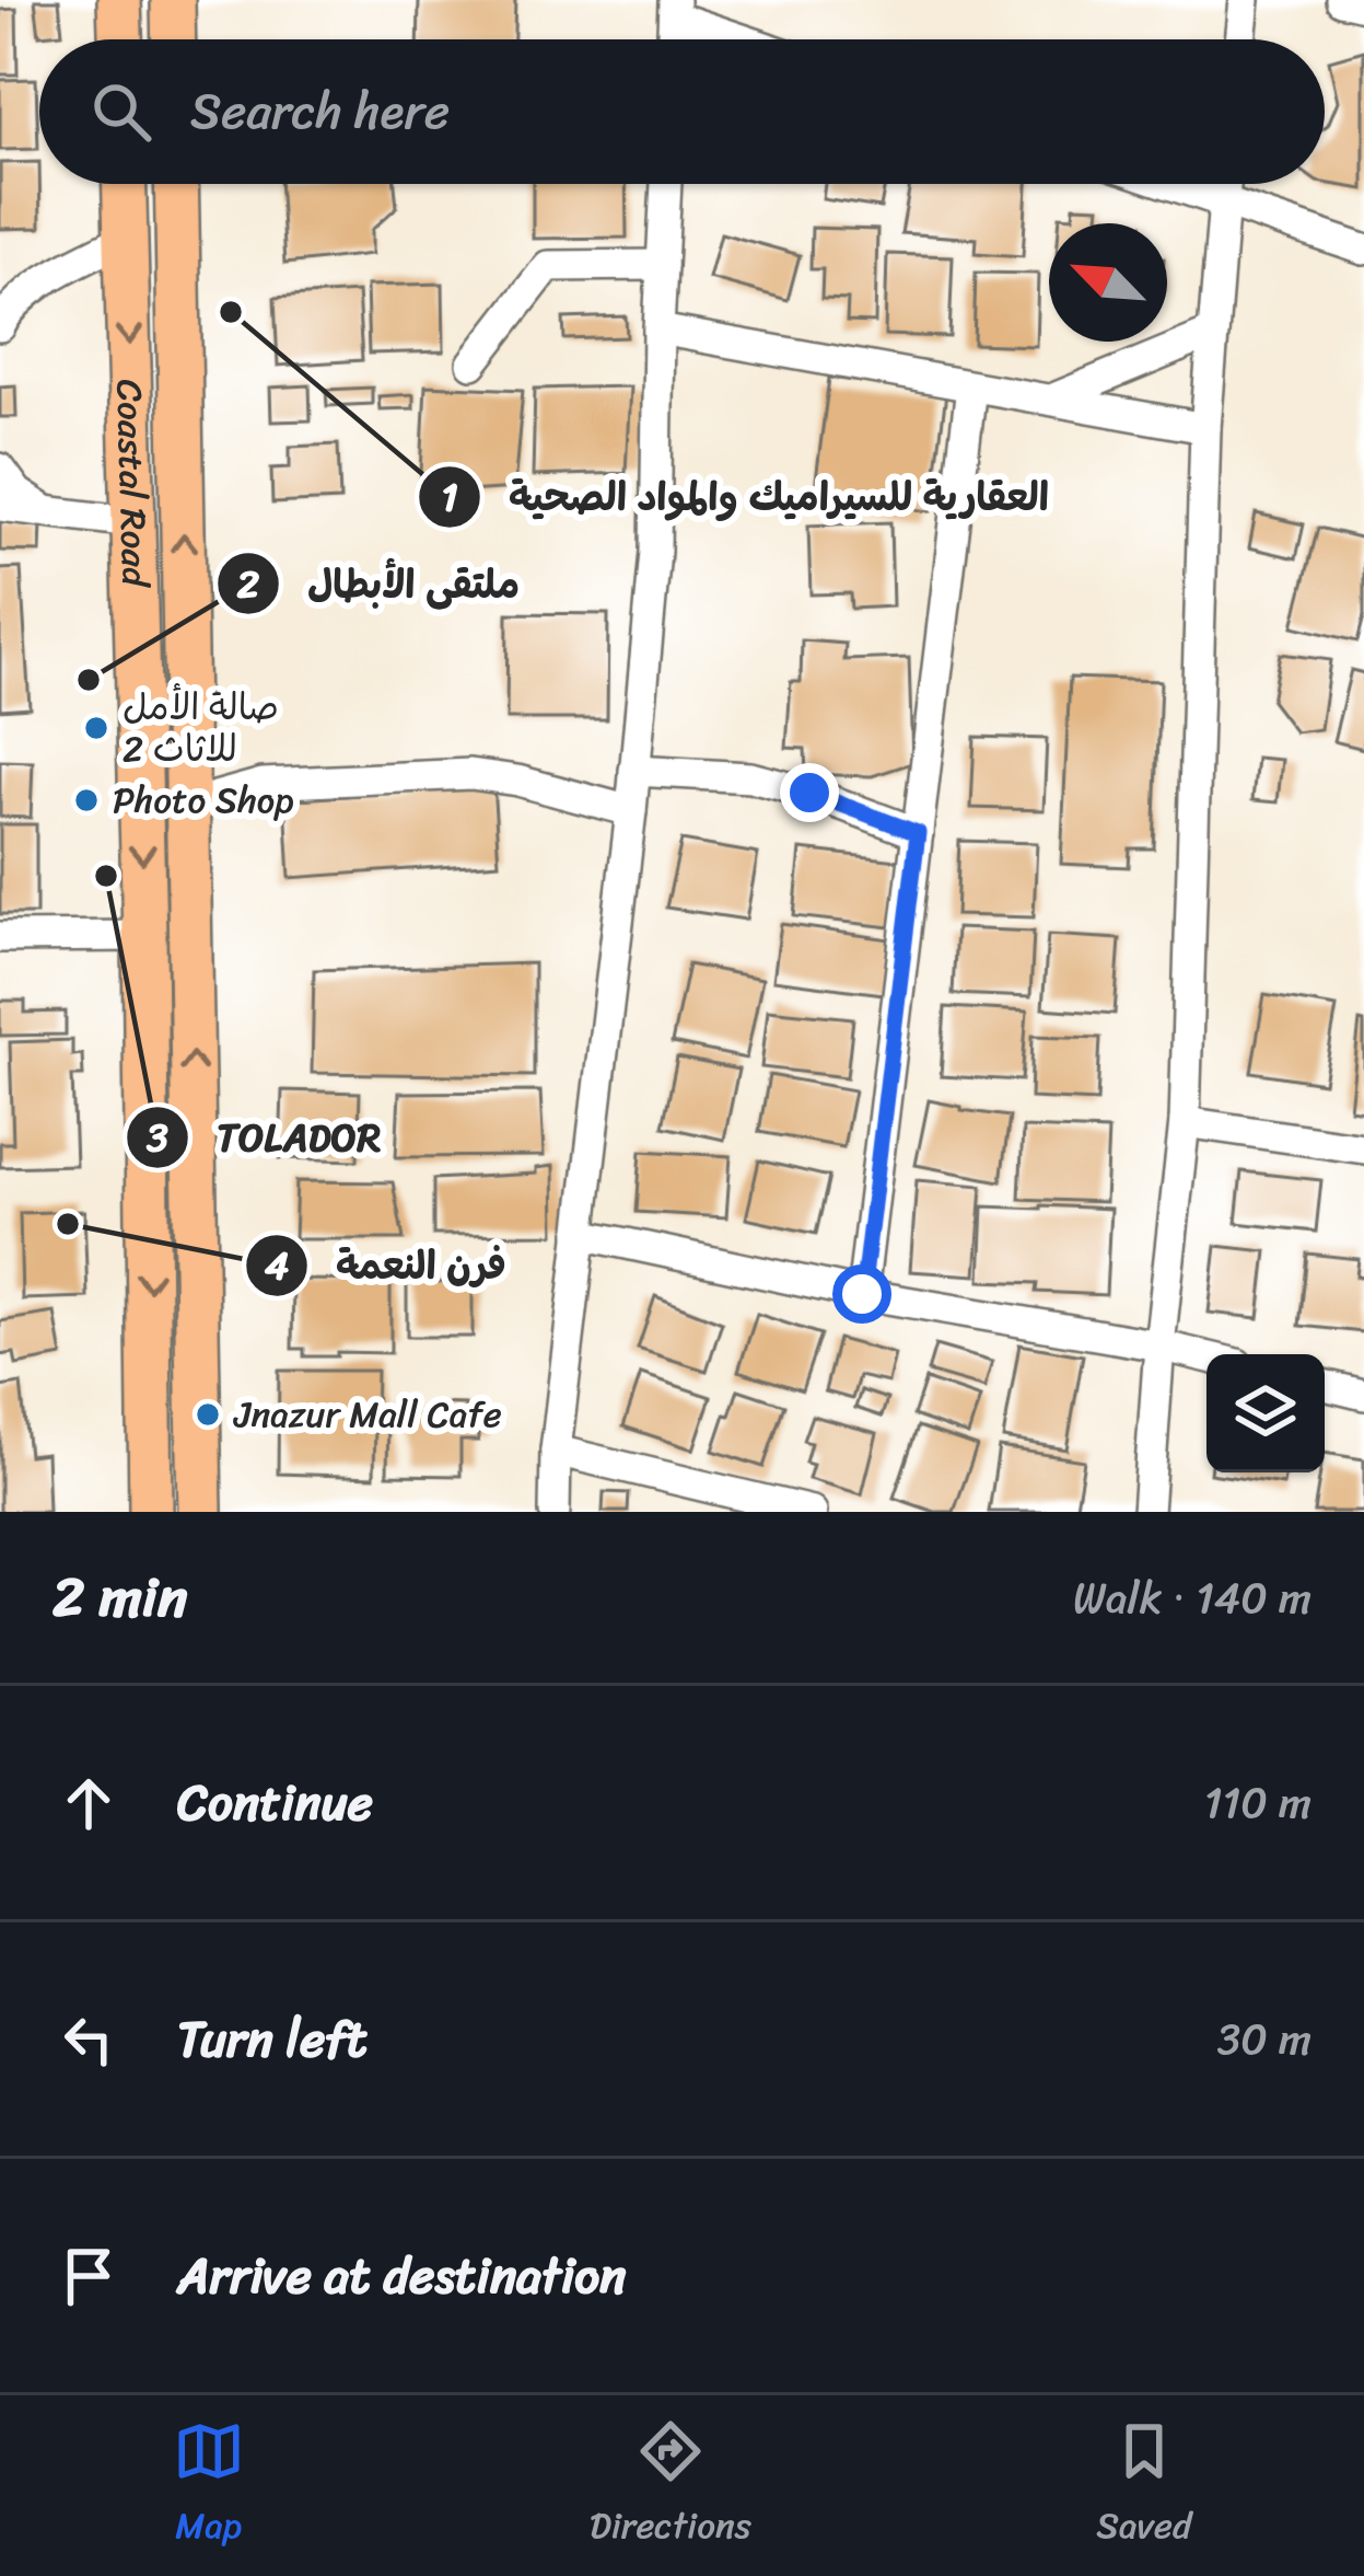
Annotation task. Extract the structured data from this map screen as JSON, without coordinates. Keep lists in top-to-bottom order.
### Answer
{
  "streets": {
    "highway": ["Coastal Road"]
  },
  "places": [
    "العقارية للسيراميك والمواد الصحية",
    "ملتقى الأبطال",
    "صالة الأمل للاثاث 2",
    "Photo Shop",
    "TOLADOR",
    "فرن النعمة",
    "Jnazur Mall Cafe"
  ],
  "north": "top left",
  "page": {
    "search": "Search here",
    "heading": ["2 min", "Walk · 140 m"],
    "list": [
      ["Continue", "110 m"],
      ["Turn left", "30 m"],
      "Arrive at destination"
    ],
    "nav": ["Map", "Directions", "Saved"]
  }
}
